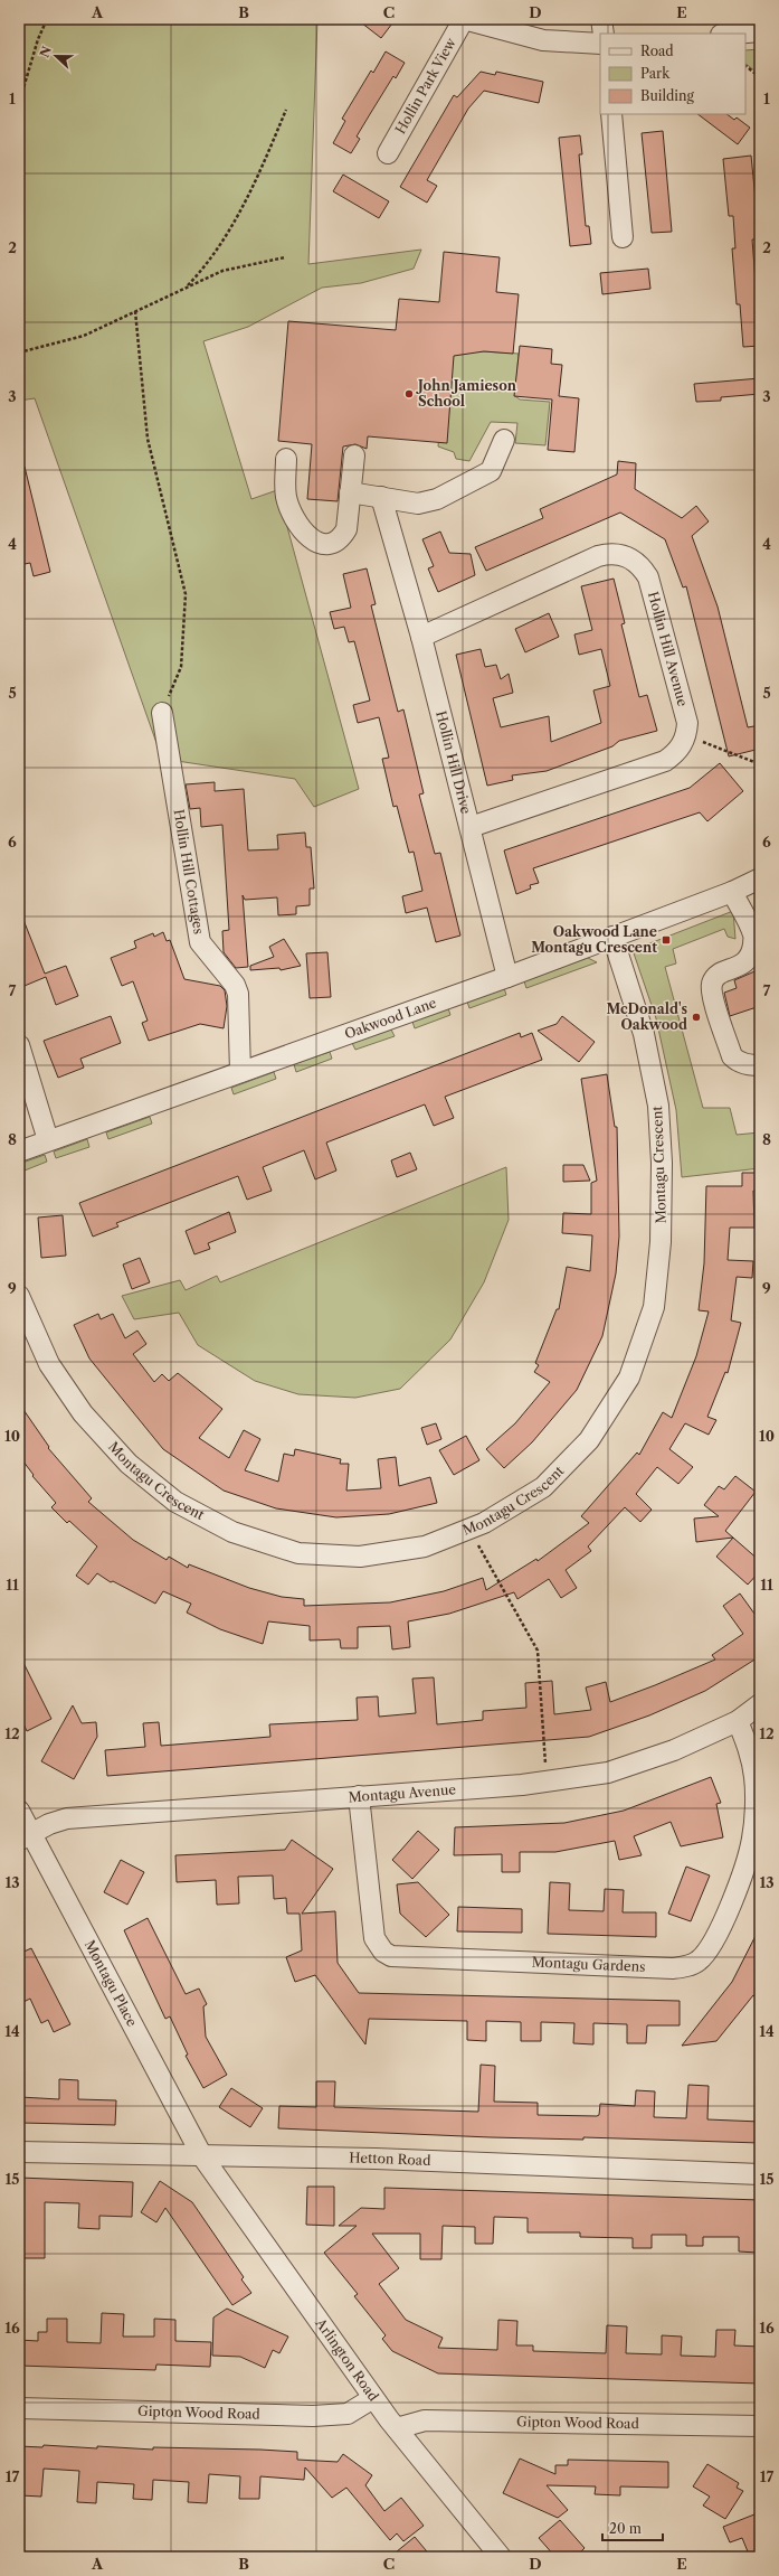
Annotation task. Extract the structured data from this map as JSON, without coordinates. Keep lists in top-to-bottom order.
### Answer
{
  "streets": {
    "street": [
      "Hollin Park View",
      "Hollin Hill Avenue",
      "Hollin Hill Drive",
      "Hollin Hill Cottages",
      "Oakwood Lane",
      "Montagu Crescent",
      "Montagu Avenue",
      "Montagu Gardens",
      "Montagu Place",
      "Hetton Road",
      "Arlington Road",
      "Gipton Wood Road"
    ]
  },
  "crossings": [
    ["Hollin Hill Avenue", "Hollin Hill Drive"],
    ["Hollin Hill Drive", "Oakwood Lane"],
    ["Hollin Hill Cottages", "Oakwood Lane"],
    ["Oakwood Lane", "Montagu Crescent"],
    ["Montagu Avenue", "Montagu Gardens"],
    ["Montagu Avenue", "Montagu Place"],
    ["Montagu Place", "Hetton Road"],
    ["Montagu Place", "Arlington Road"],
    ["Hetton Road", "Arlington Road"],
    ["Arlington Road", "Gipton Wood Road"]
  ],
  "places": {
    "other": ["John Jamieson School", "McDonald's Oakwood"],
    "transit": ["Oakwood Lane Montagu Crescent"]
  },
  "legend": ["Road", "Park", "Building"],
  "scale_bar": "20 m",
  "north": "left",
  "grid": {
    "columns": [
      "A",
      "B",
      "C",
      "D",
      "E"
    ],
    "rows": [
      "1",
      "2",
      "3",
      "4",
      "5",
      "6",
      "7",
      "8",
      "9",
      "10",
      "11",
      "12",
      "13",
      "14",
      "15",
      "16",
      "17"
    ]
  }
}
